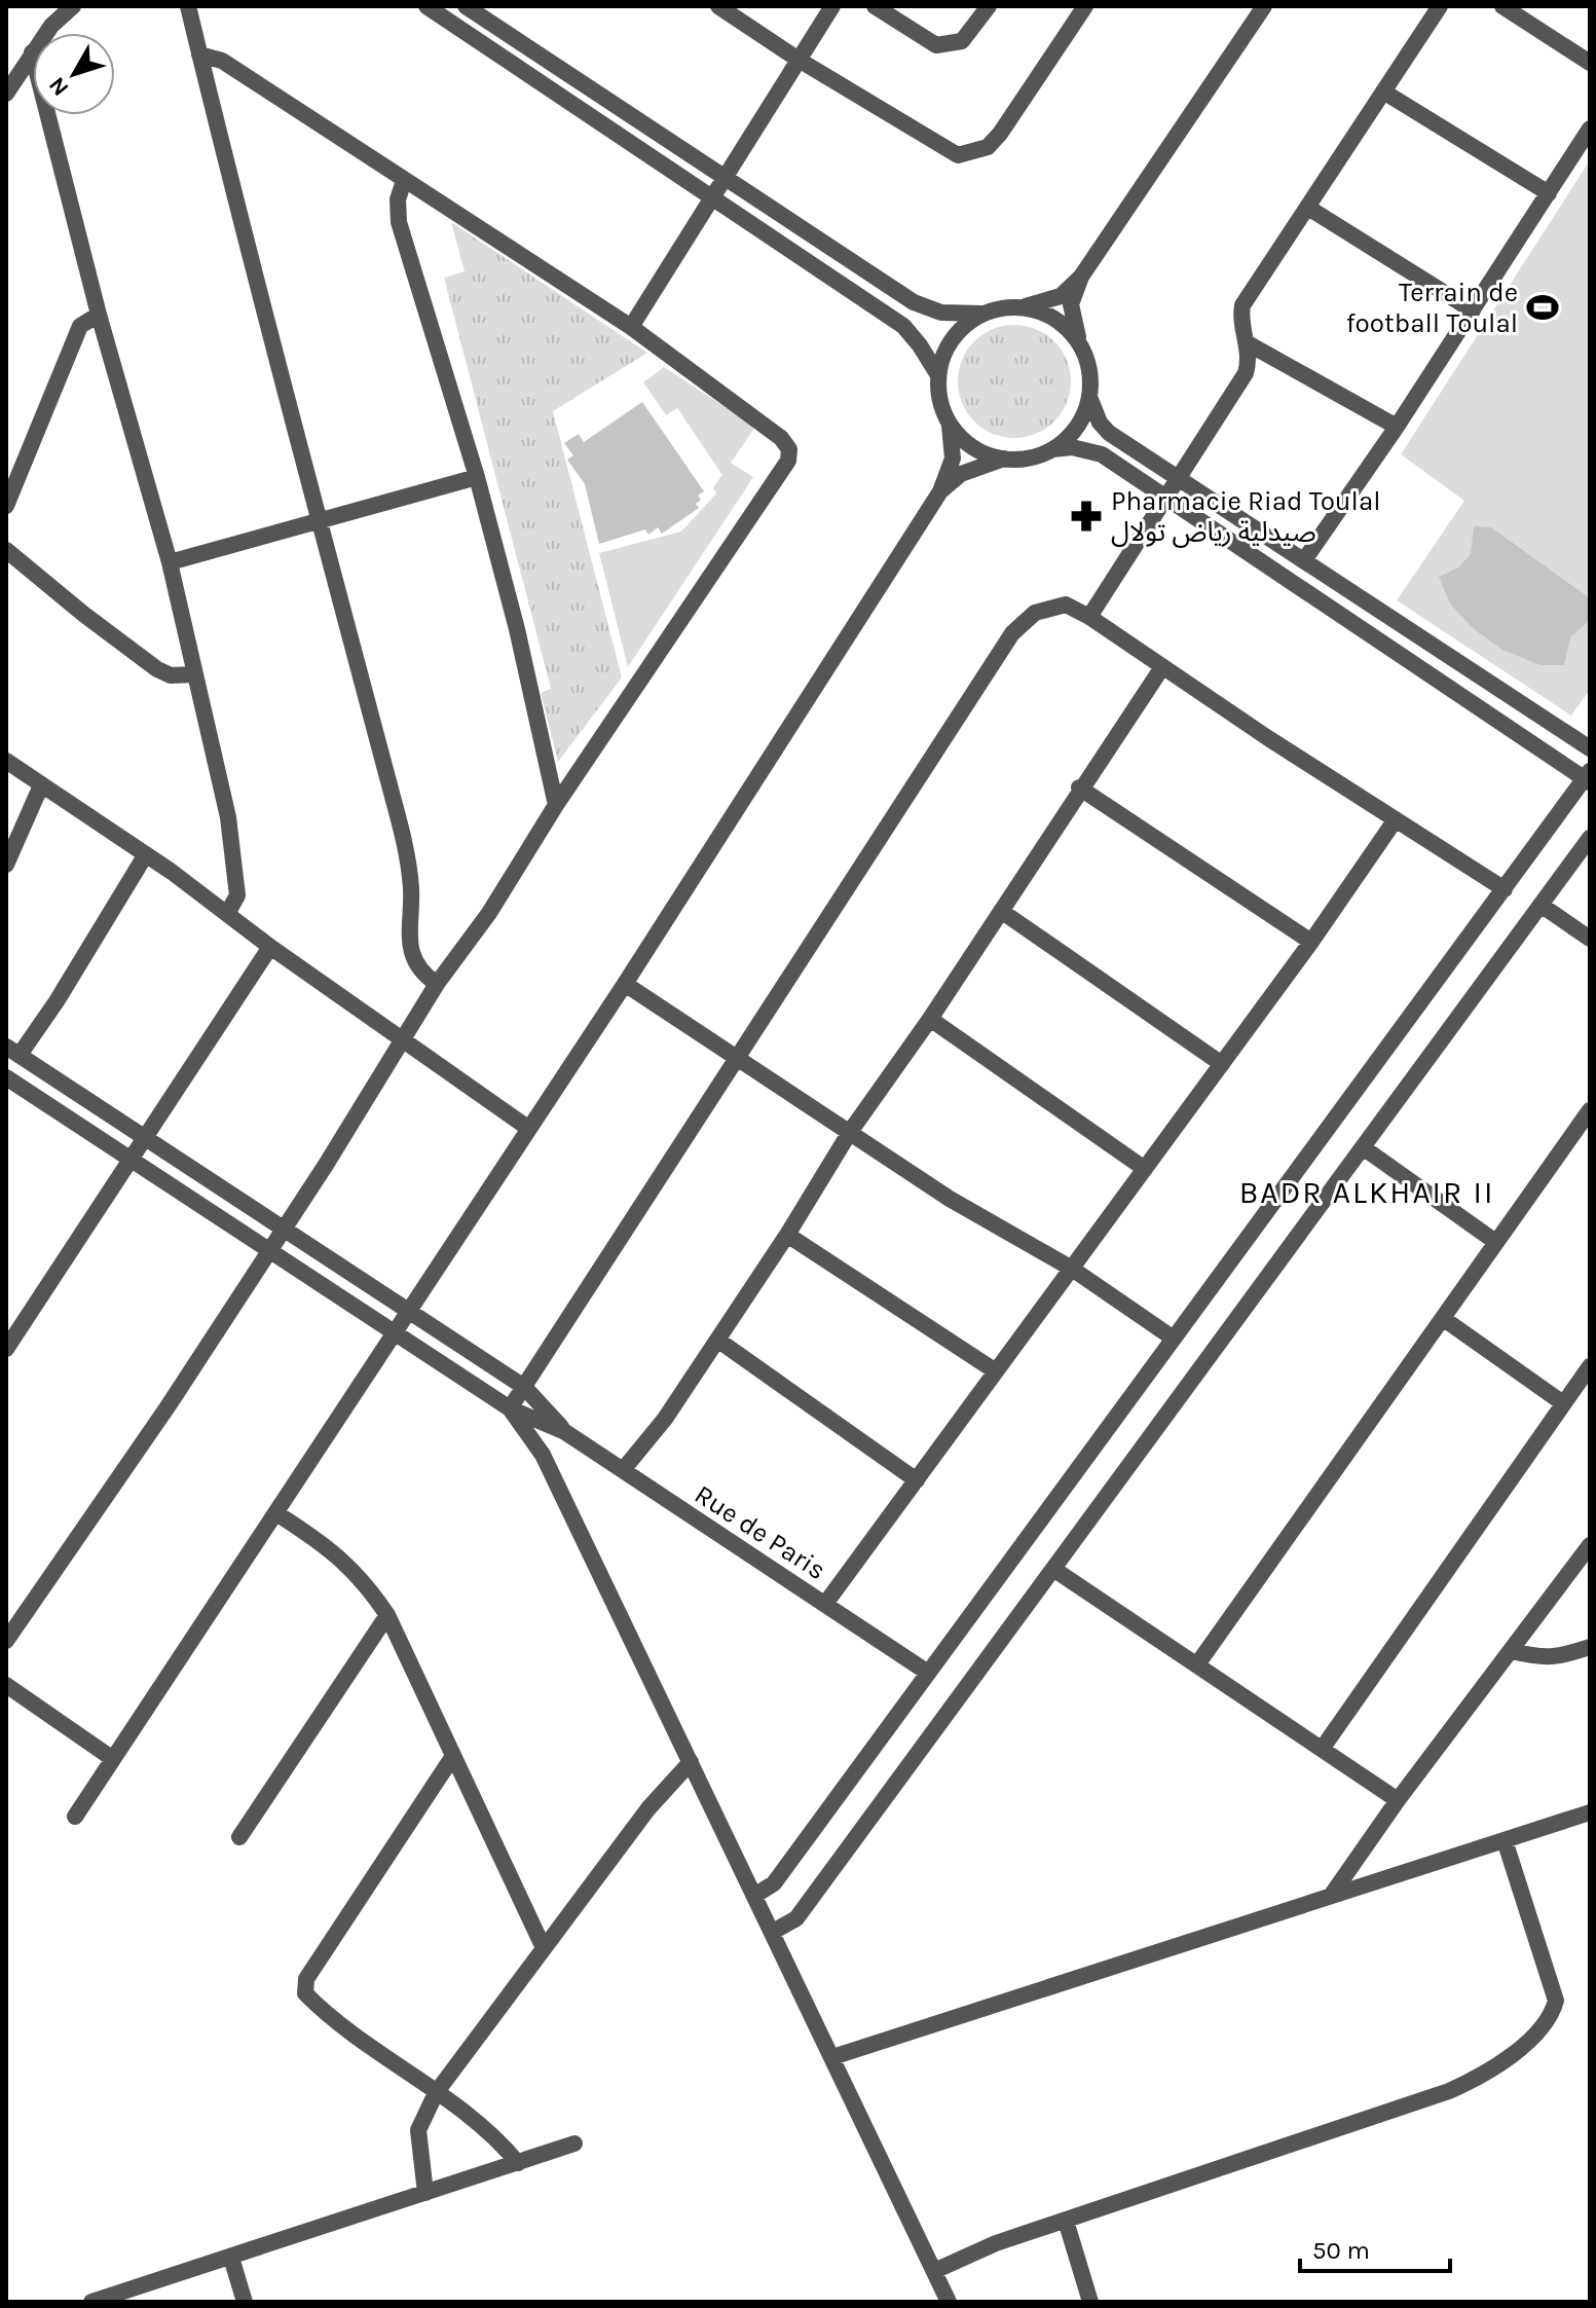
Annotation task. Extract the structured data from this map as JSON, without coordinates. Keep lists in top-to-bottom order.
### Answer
{
  "streets": {
    "street": ["Rue de Paris"]
  },
  "districts": ["BADR ALKHAIR II"],
  "places": {
    "sports": ["Terrain de football Toulal"],
    "pharmacy": ["Pharmacie Riad Toulal صيدلية رياض تولال"]
  },
  "scale_bar": "50 m",
  "north": "bottom left"
}
